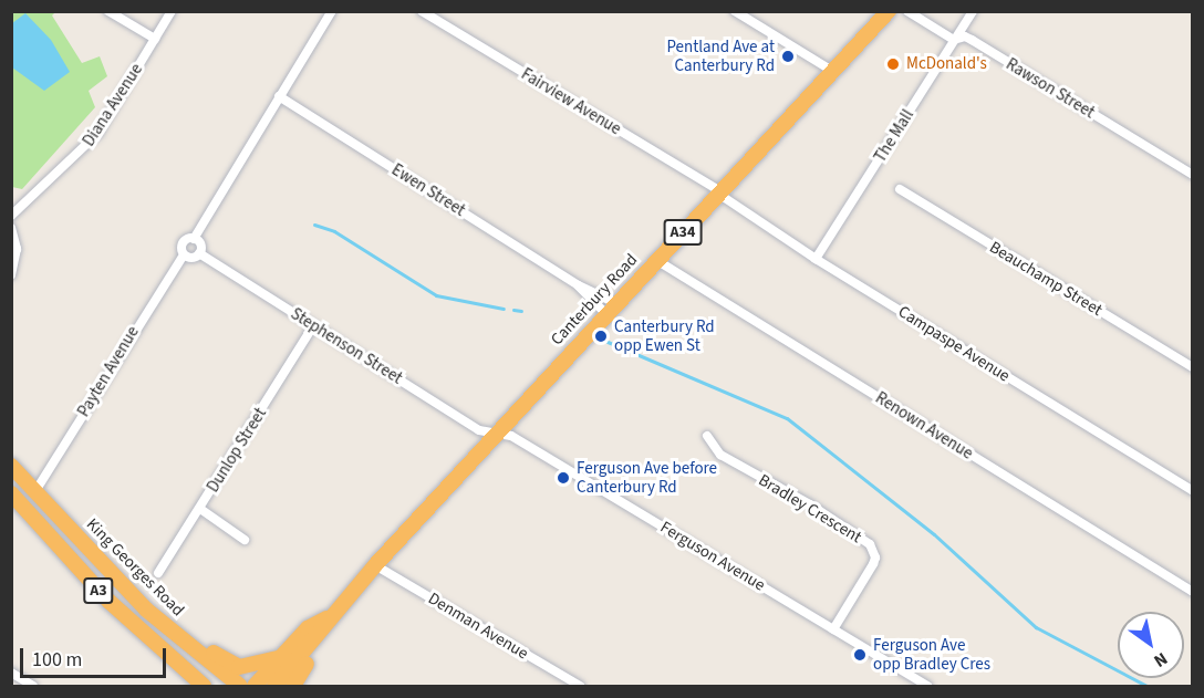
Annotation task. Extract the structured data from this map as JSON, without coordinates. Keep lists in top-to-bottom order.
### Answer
{
  "streets": {
    "highway": [
      "A34",
      "Canterbury Road",
      "King Georges Road",
      "A3"
    ],
    "street": [
      "Rawson Street",
      "Fairview Avenue",
      "Diana Avenue",
      "The Mall",
      "Ewen Street",
      "Beauchamp Street",
      "Campaspe Avenue",
      "Stephenson Street",
      "Payten Avenue",
      "Renown Avenue",
      "Dunlop Street",
      "Bradley Crescent",
      "Ferguson Avenue",
      "Denman Avenue"
    ]
  },
  "crossings": [
    ["Rawson Street", "The Mall"],
    ["Fairview Avenue", "Canterbury Road"],
    ["Fairview Avenue", "Campaspe Avenue"],
    ["The Mall", "Campaspe Avenue"],
    ["Ewen Street", "Canterbury Road"],
    ["Canterbury Road", "Campaspe Avenue"],
    ["Canterbury Road", "Stephenson Street"],
    ["Canterbury Road", "Renown Avenue"],
    ["Canterbury Road", "Ferguson Avenue"],
    ["Canterbury Road", "Denman Avenue"],
    ["Stephenson Street", "Payten Avenue"],
    ["Stephenson Street", "Dunlop Street"],
    ["Stephenson Street", "Ferguson Avenue"],
    ["Payten Avenue", "King Georges Road"],
    ["Bradley Crescent", "Ferguson Avenue"]
  ],
  "places": [
    "Pentland Ave at Canterbury Rd",
    "McDonald's",
    "Canterbury Rd opp Ewen St",
    "Ferguson Ave before Canterbury Rd",
    "Ferguson Ave opp Bradley Cres"
  ],
  "scale_bar": "100 m",
  "north": "bottom right"
}
